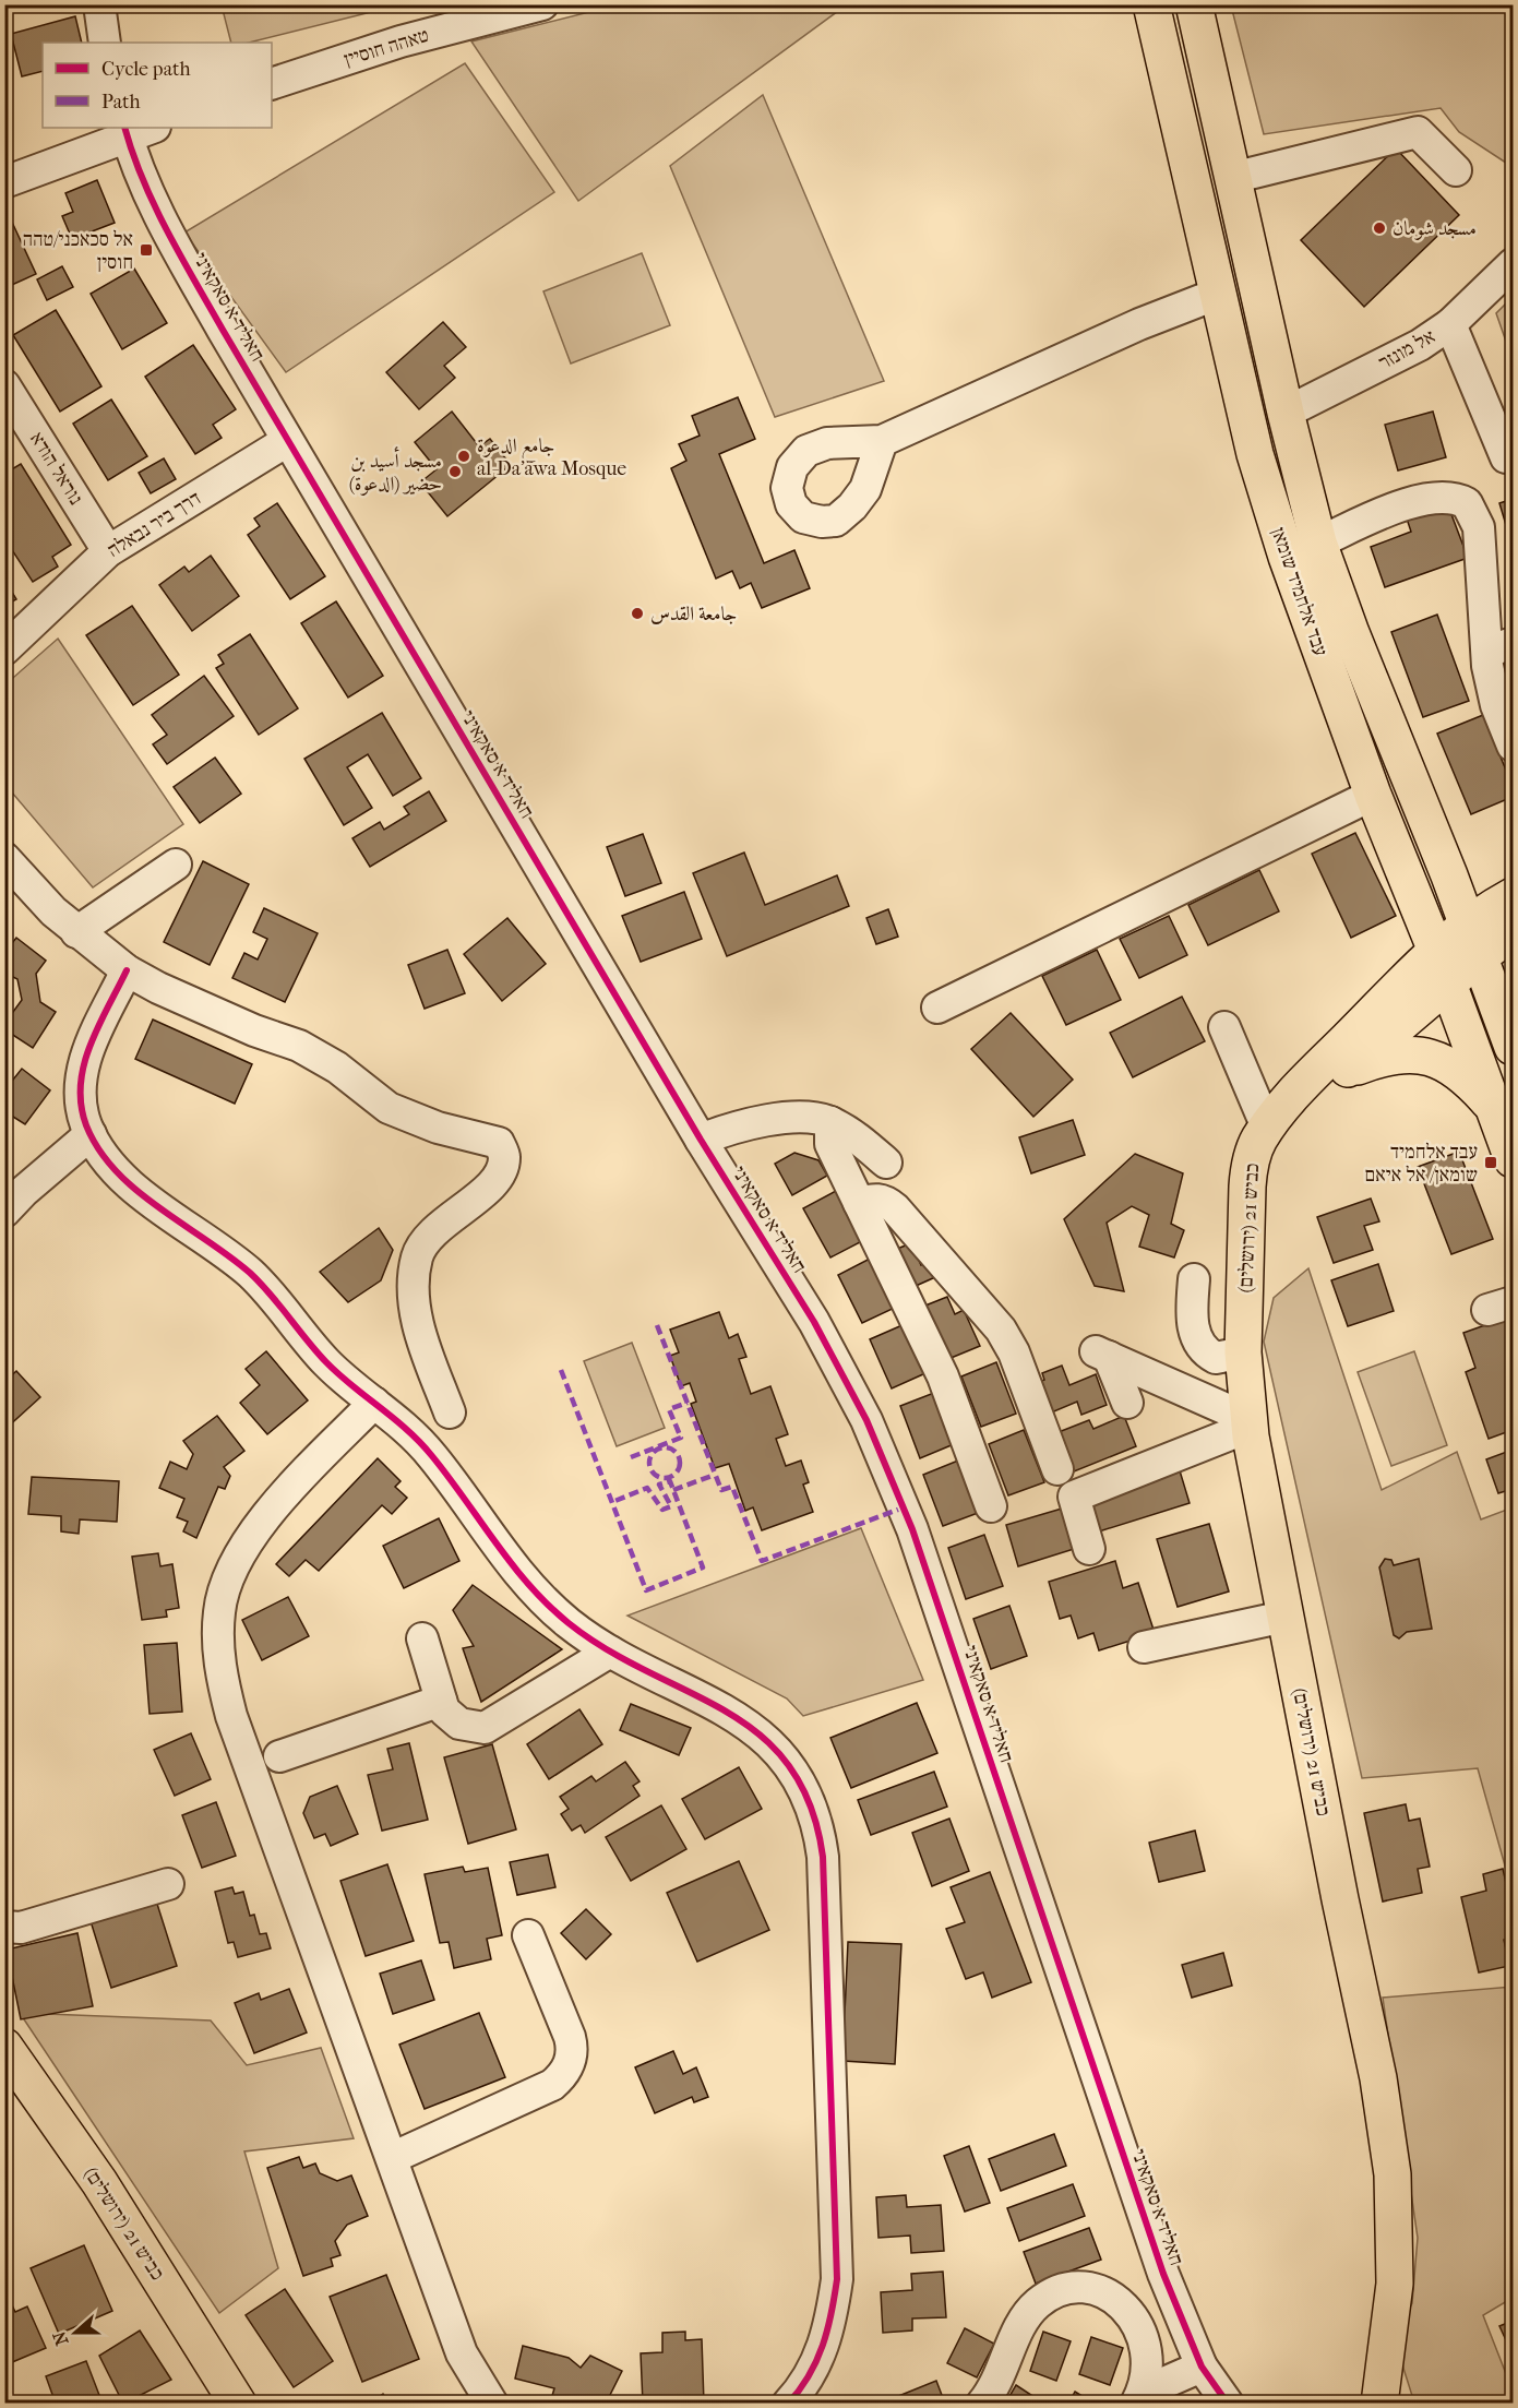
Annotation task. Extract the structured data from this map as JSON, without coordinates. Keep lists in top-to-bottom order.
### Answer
{
  "streets": {
    "main road": ["עבד אלחמיד שומאן", "כביש 21 (ירושלים)"],
    "street": [
      "טאהה חוסיין",
      "חאליד א סאקאיני",
      "אל מונזר",
      "נוראל הודא",
      "דרך ביר נבאלה"
    ]
  },
  "crossings": [
    ["חאליד א סאקאיני", "דרך ביר נבאלה"],
    ["אל מונזר", "עבד אלחמיד שומאן"],
    ["נוראל הודא", "דרך ביר נבאלה"],
    ["עבד אלחמיד שומאן", "כביש 21 (ירושלים)"]
  ],
  "places": {
    "other": [
      "مسجد شومان",
      "جامع الدعوة al-Da'awa Mosque",
      "مسجد أسيد بن حضير (الدعوة)",
      "جامعة القدس"
    ],
    "transit": ["אל סכאכני/טהה חוסין", "עבד אלחמיד שומאן/ אל איאם"]
  },
  "legend": ["Cycle path", "Path"],
  "north": "left"
}
